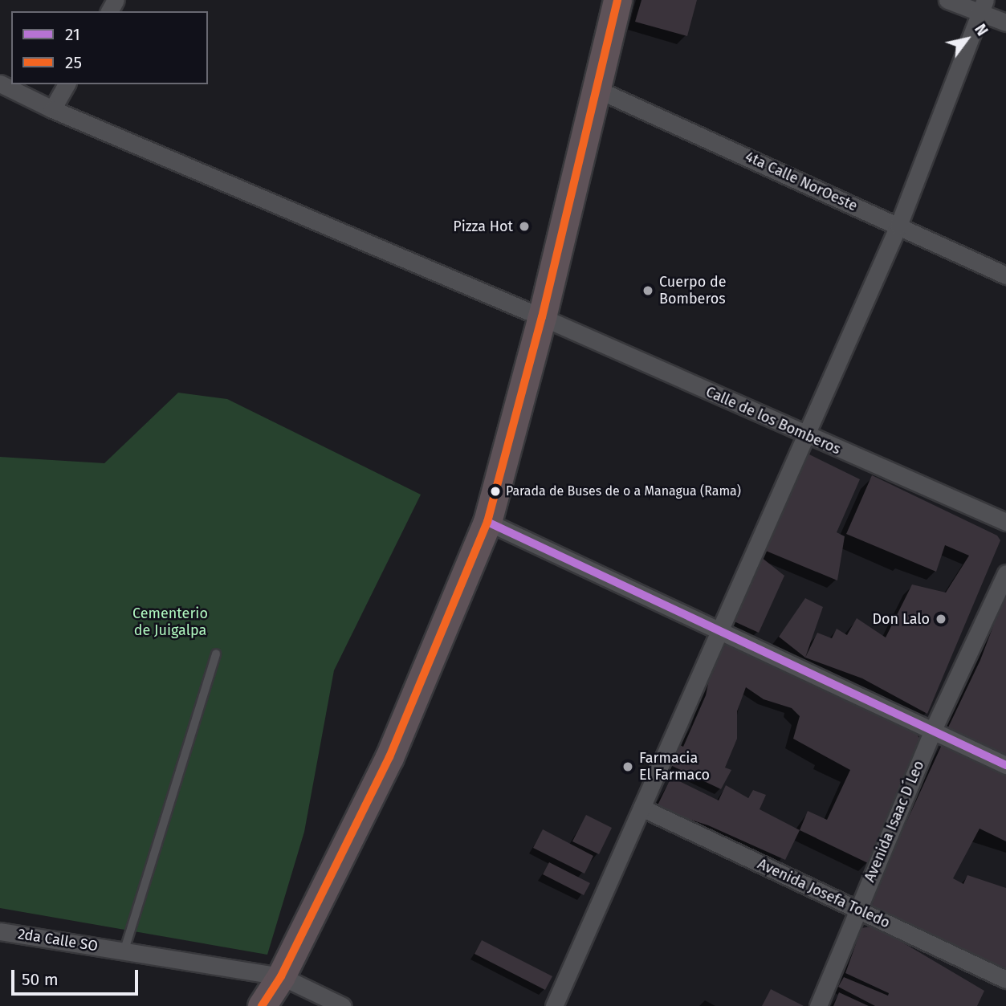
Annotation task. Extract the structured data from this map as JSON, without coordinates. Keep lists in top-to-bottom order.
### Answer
{
  "streets": {
    "street": [
      "4ta Calle NorOeste",
      "Calle de los Bomberos",
      "Avenida Isaac D´Leo",
      "Avenida Josefa Toledo",
      "2da Calle SO"
    ]
  },
  "crossings": [
    ["Avenida Isaac D´Leo", "Avenida Josefa Toledo"]
  ],
  "parks": ["Cementerio de Juigalpa"],
  "places": [
    "Pizza Hot",
    "Cuerpo de Bomberos",
    "Parada de Buses de o a Managua (Rama)",
    "Don Lalo",
    "Farmacia El Farmaco"
  ],
  "lines": ["transit line 25", "transit line 21"],
  "legend": ["21", "25"],
  "scale_bar": "50 m",
  "north": "top right"
}
